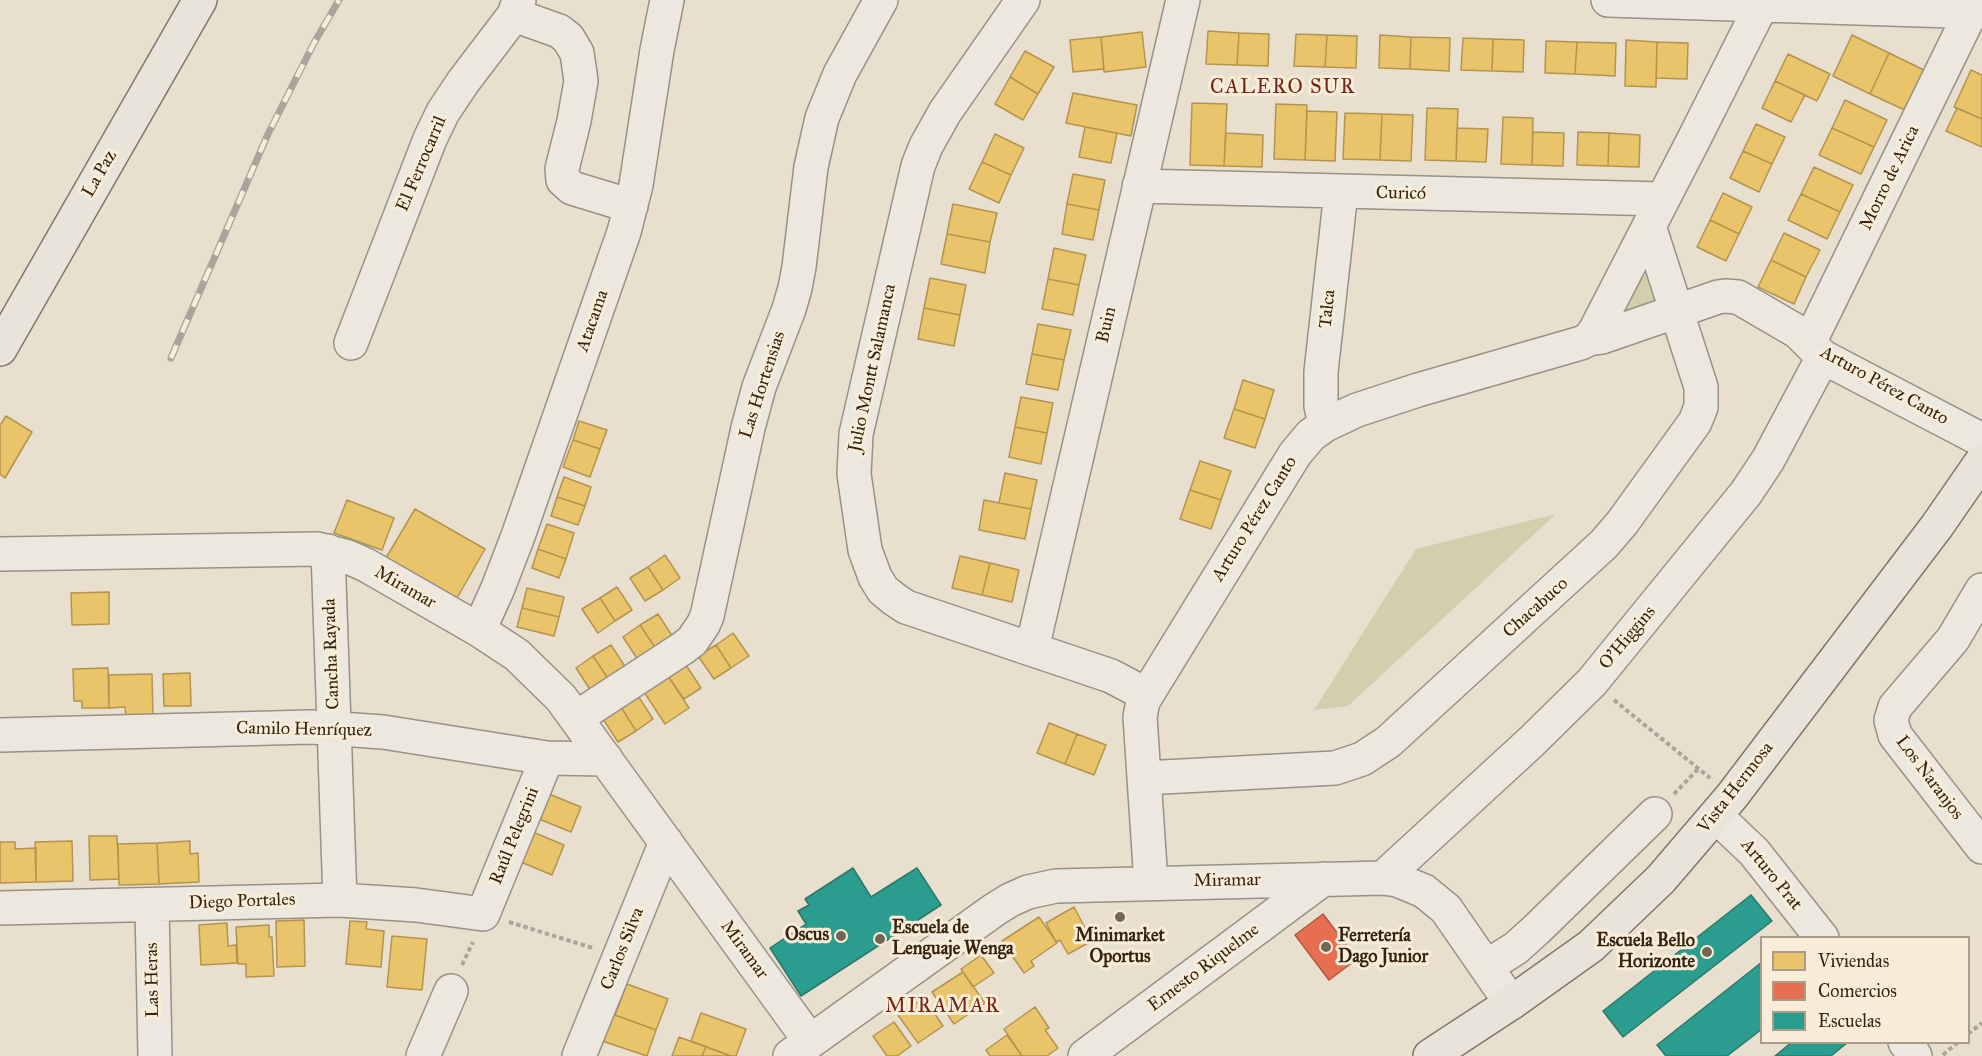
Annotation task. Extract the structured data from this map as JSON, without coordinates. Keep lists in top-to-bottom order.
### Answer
{
  "streets": {
    "main road": ["La Paz", "Vista Hermosa"],
    "street": [
      "El Ferrocarril",
      "Morro de Arica",
      "Curicó",
      "Talca",
      "Atacama",
      "Buin",
      "Julio Montt Salamanca",
      "Las Hortensias",
      "Arturo Pérez Canto",
      "Miramar",
      "Chacabuco",
      "O'Higgins",
      "Cancha Rayada",
      "Camilo Henríquez",
      "Los Naranjos",
      "Raúl Pelegrini",
      "Arturo Prat",
      "Diego Portales",
      "Carlos Silva",
      "Ernesto Riquelme",
      "Las Heras"
    ]
  },
  "crossings": [
    ["Morro de Arica", "Arturo Pérez Canto"],
    ["Morro de Arica", "O'Higgins"],
    ["Curicó", "Talca"],
    ["Curicó", "Buin"],
    ["Curicó", "Chacabuco"],
    ["Talca", "Arturo Pérez Canto"],
    ["Atacama", "Miramar"],
    ["Buin", "Julio Montt Salamanca"],
    ["Julio Montt Salamanca", "Arturo Pérez Canto"],
    ["Las Hortensias", "Miramar"],
    ["Arturo Pérez Canto", "Miramar"],
    ["Arturo Pérez Canto", "Chacabuco"],
    ["Arturo Pérez Canto", "O'Higgins"],
    ["Miramar", "O'Higgins"],
    ["Miramar", "Cancha Rayada"],
    ["Miramar", "Camilo Henríquez"],
    ["Miramar", "Vista Hermosa"],
    ["Miramar", "Carlos Silva"],
    ["Miramar", "Ernesto Riquelme"],
    ["Cancha Rayada", "Camilo Henríquez"],
    ["Cancha Rayada", "Diego Portales"],
    ["Camilo Henríquez", "Raúl Pelegrini"],
    ["Vista Hermosa", "Arturo Prat"],
    ["Raúl Pelegrini", "Diego Portales"],
    ["Diego Portales", "Las Heras"]
  ],
  "districts": ["CALERO SUR", "MIRAMAR"],
  "places": [
    "Minimarket Oportus",
    "Oscus",
    "Escuela de Lenguaje Wenga",
    "Ferretería Dago Junior",
    "Escuela Bello Horizonte"
  ],
  "legend": ["Viviendas", "Comercios", "Escuelas"]
}
